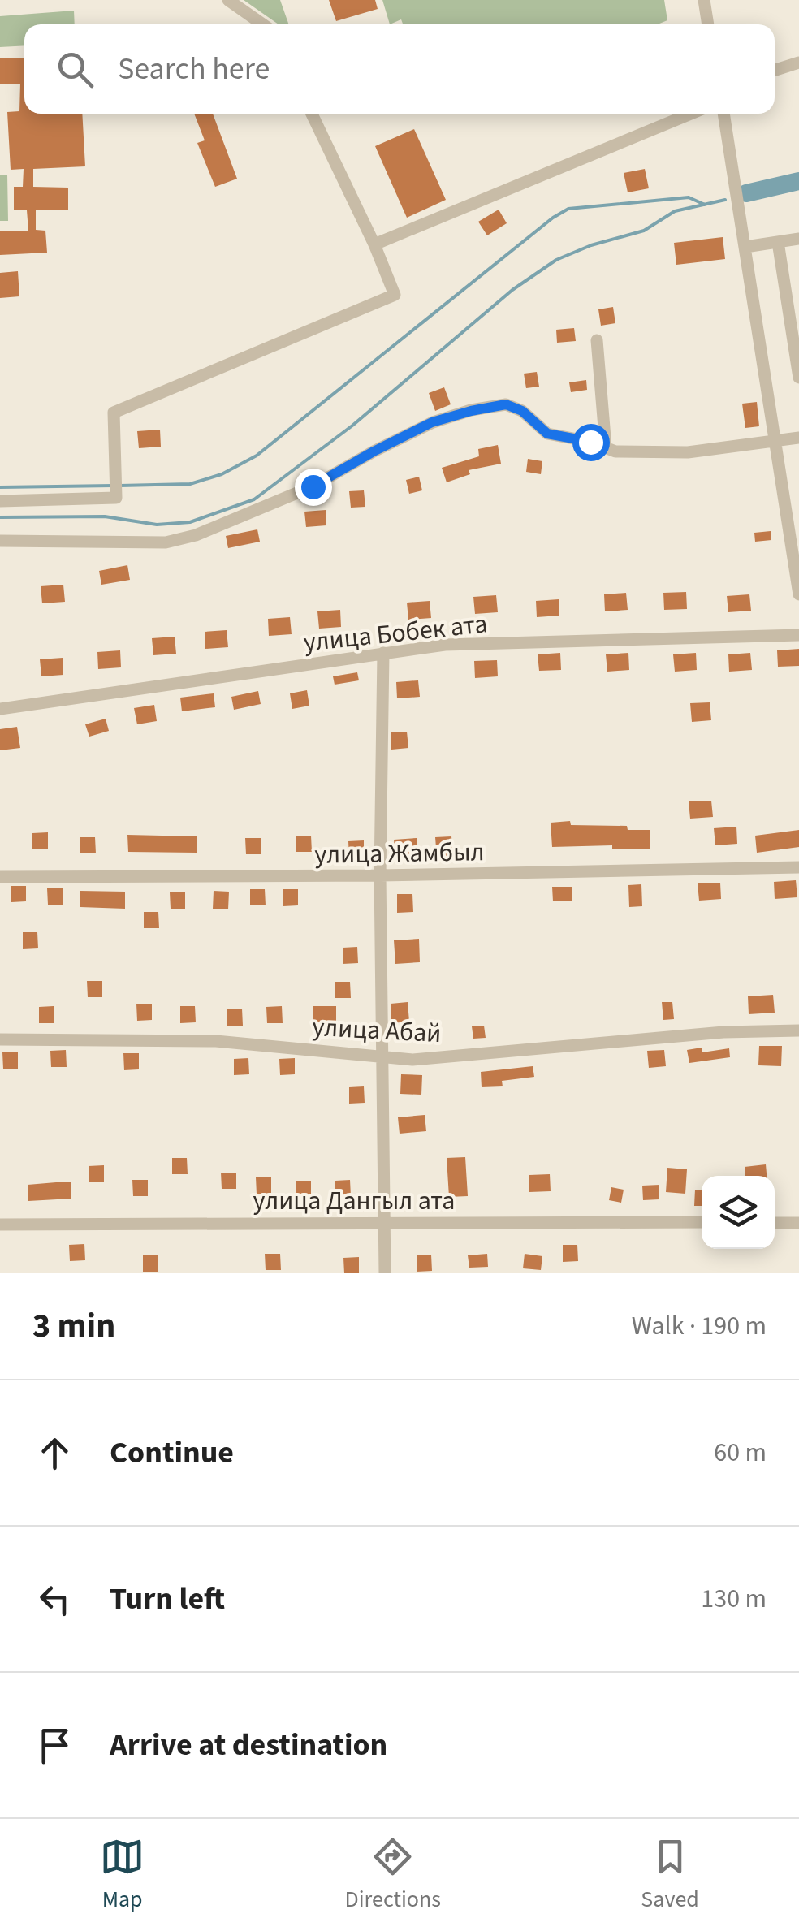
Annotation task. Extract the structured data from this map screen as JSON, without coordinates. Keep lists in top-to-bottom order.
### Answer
{
  "streets": {
    "street": [
      "улица Бобек ата",
      "улица Жамбыл",
      "улица Абай",
      "улица Дангыл ата"
    ]
  },
  "page": {
    "search": "Search here",
    "heading": ["3 min", "Walk · 190 m"],
    "list": [
      ["Continue", "60 m"],
      ["Turn left", "130 m"],
      "Arrive at destination"
    ],
    "nav": ["Map", "Directions", "Saved"]
  }
}
